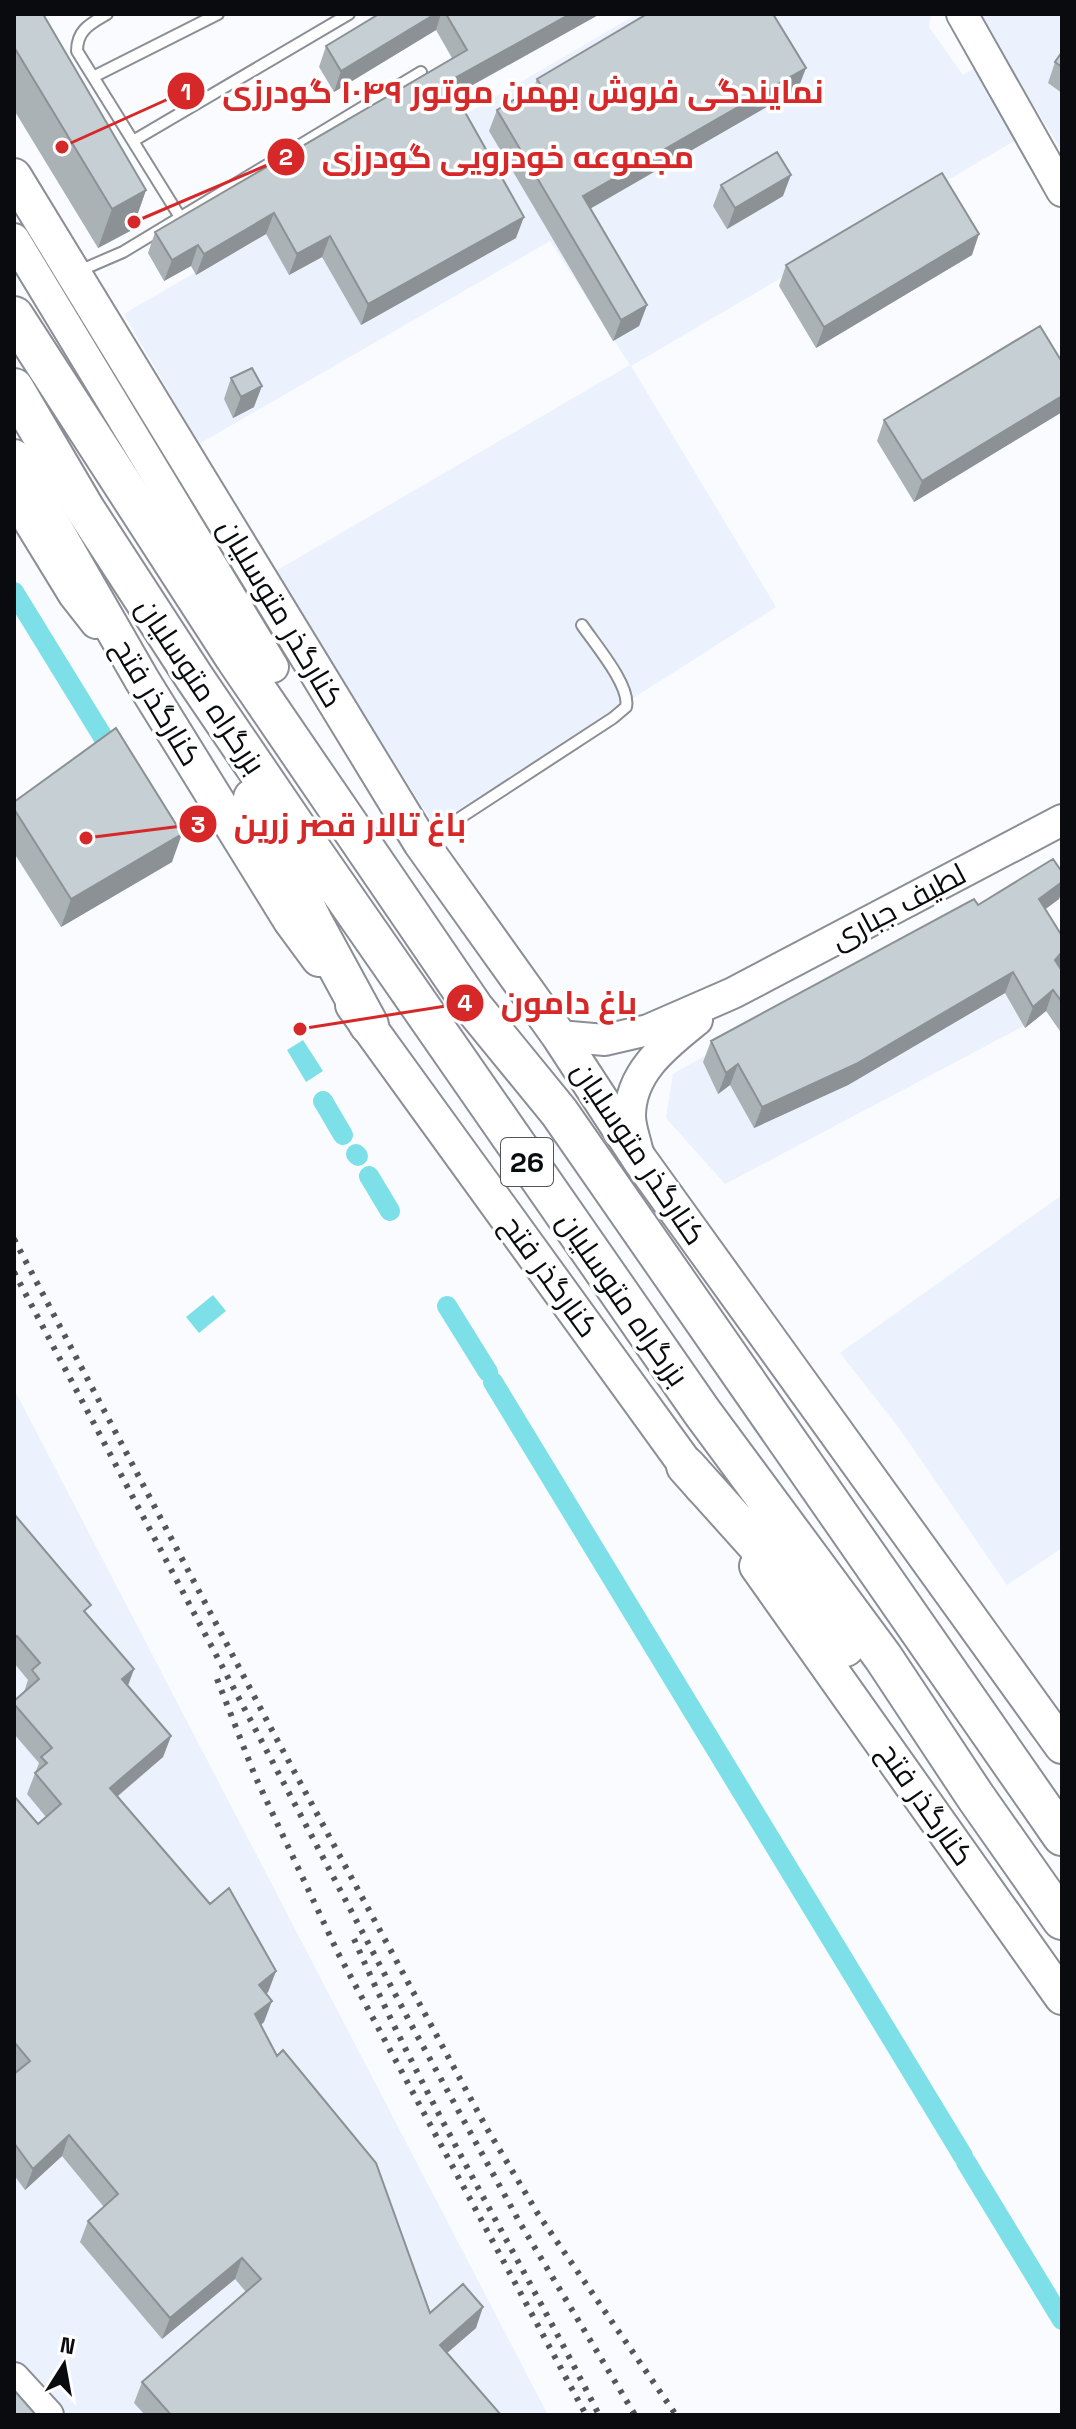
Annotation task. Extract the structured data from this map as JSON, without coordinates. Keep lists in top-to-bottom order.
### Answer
{
  "streets": {
    "highway": ["بزرگراه متوسلیان", "26"],
    "main road": ["کنارگذر متوسلیان", "کنارگذر فتح", "لطیف جباری"]
  },
  "places": [
    "نمایندگی فروش بهمن موتور ۱۰۴۹ گودرزی",
    "مجموعه خودرویی گودرزی",
    "باغ تالار قصر زرین",
    "باغ دامون"
  ],
  "north": "top"
}
